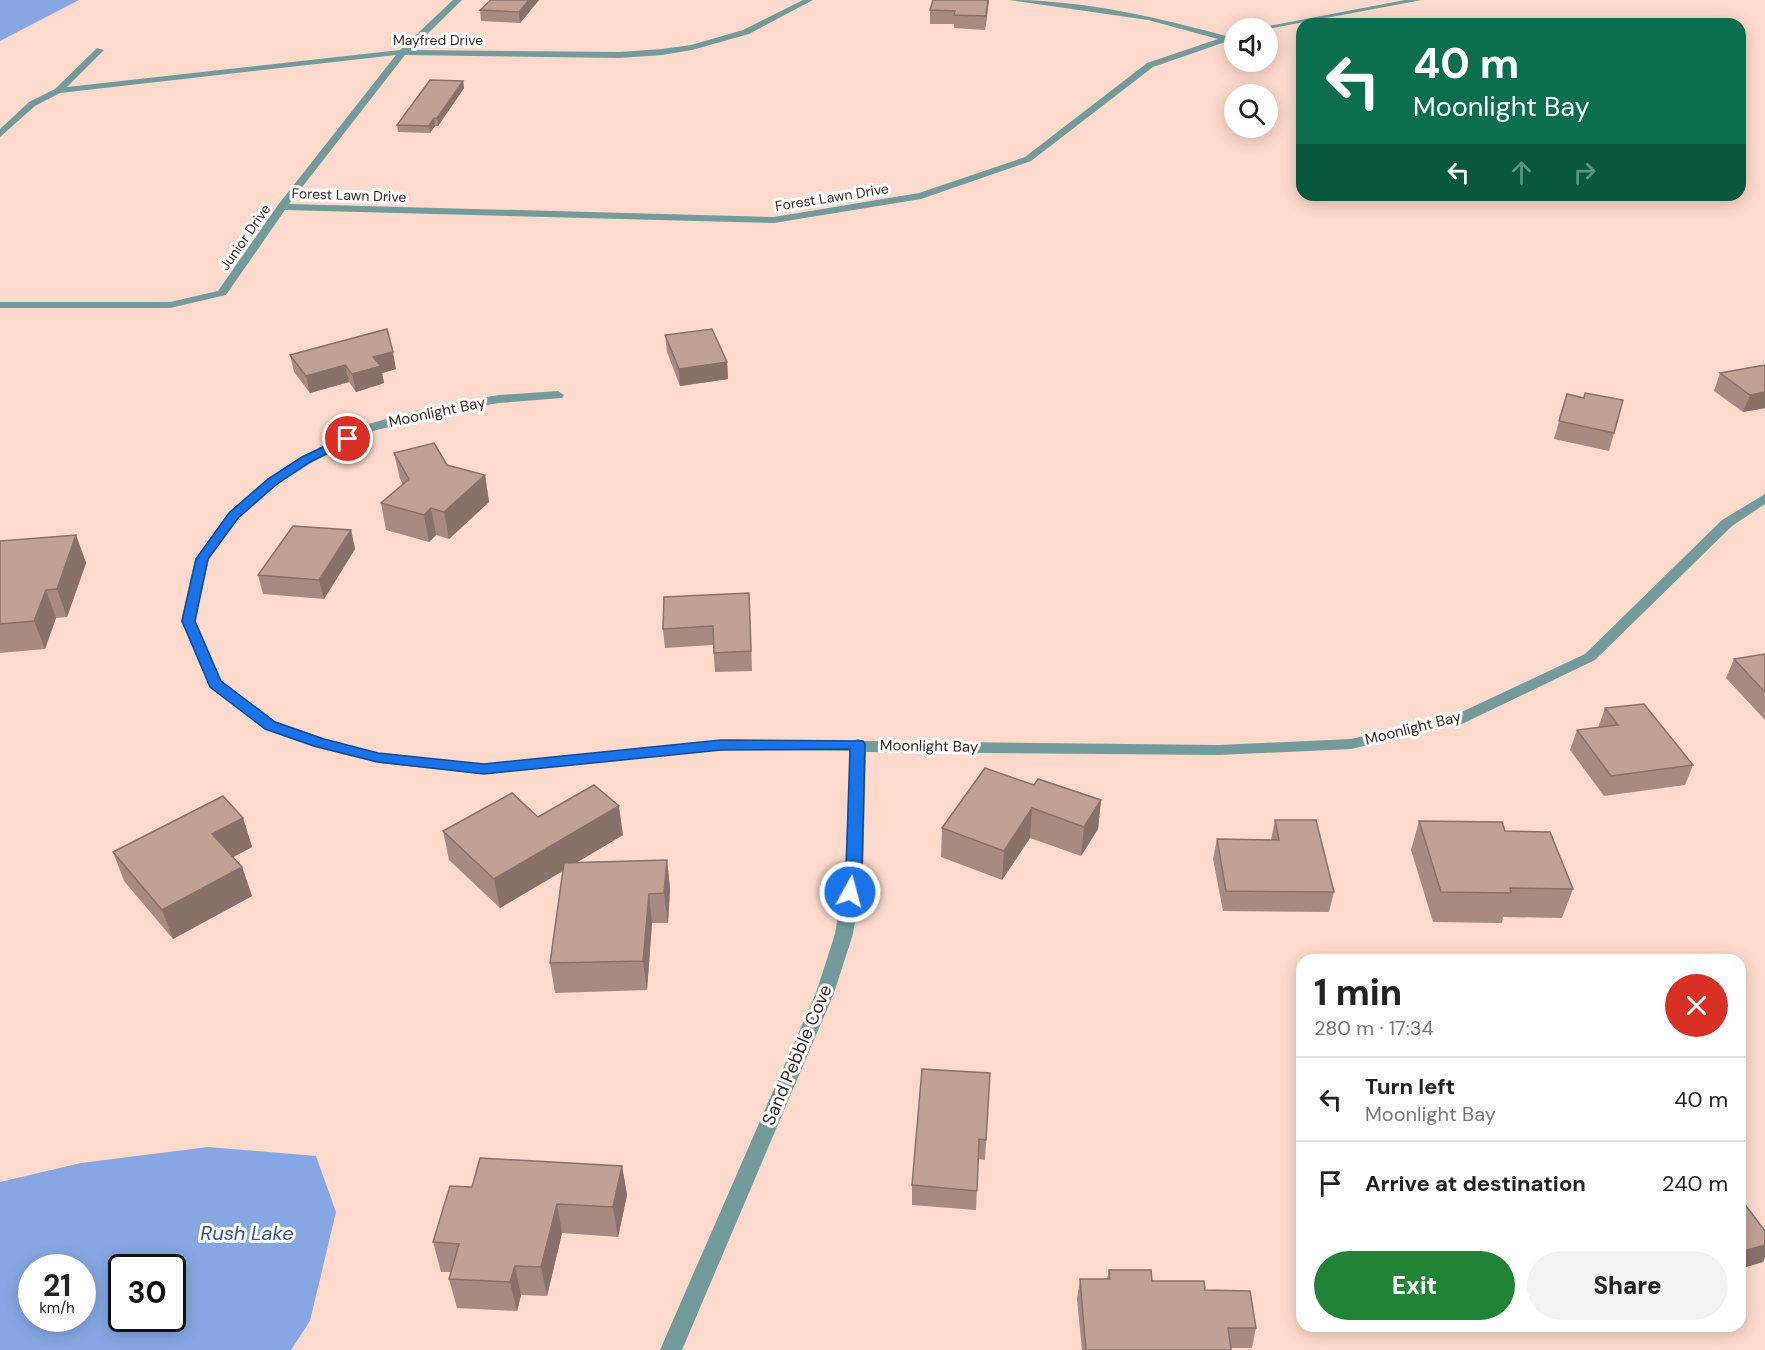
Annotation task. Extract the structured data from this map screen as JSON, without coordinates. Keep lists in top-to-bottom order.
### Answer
{
  "streets": {
    "street": [
      "Mayfred Drive",
      "Forest Lawn Drive",
      "Junior Drive",
      "Moonlight Bay",
      "Sand Pebble Cove"
    ]
  },
  "crossings": [
    ["Mayfred Drive", "Junior Drive"],
    ["Forest Lawn Drive", "Junior Drive"],
    ["Moonlight Bay", "Sand Pebble Cove"]
  ],
  "water": ["Rush Lake"],
  "page": {
    "turn": ["40 m", "Moonlight Bay"],
    "heading": ["1 min", "280 m · 17:34"],
    "list": [
      {
        "name": "Turn left",
        "note": "Moonlight Bay",
        "value": "40 m"
      },
      {
        "name": "Arrive at destination",
        "value": "240 m"
      }
    ],
    "buttons": ["Exit", "Share"],
    "speed": "21 km/h",
    "limit": "30"
  }
}
